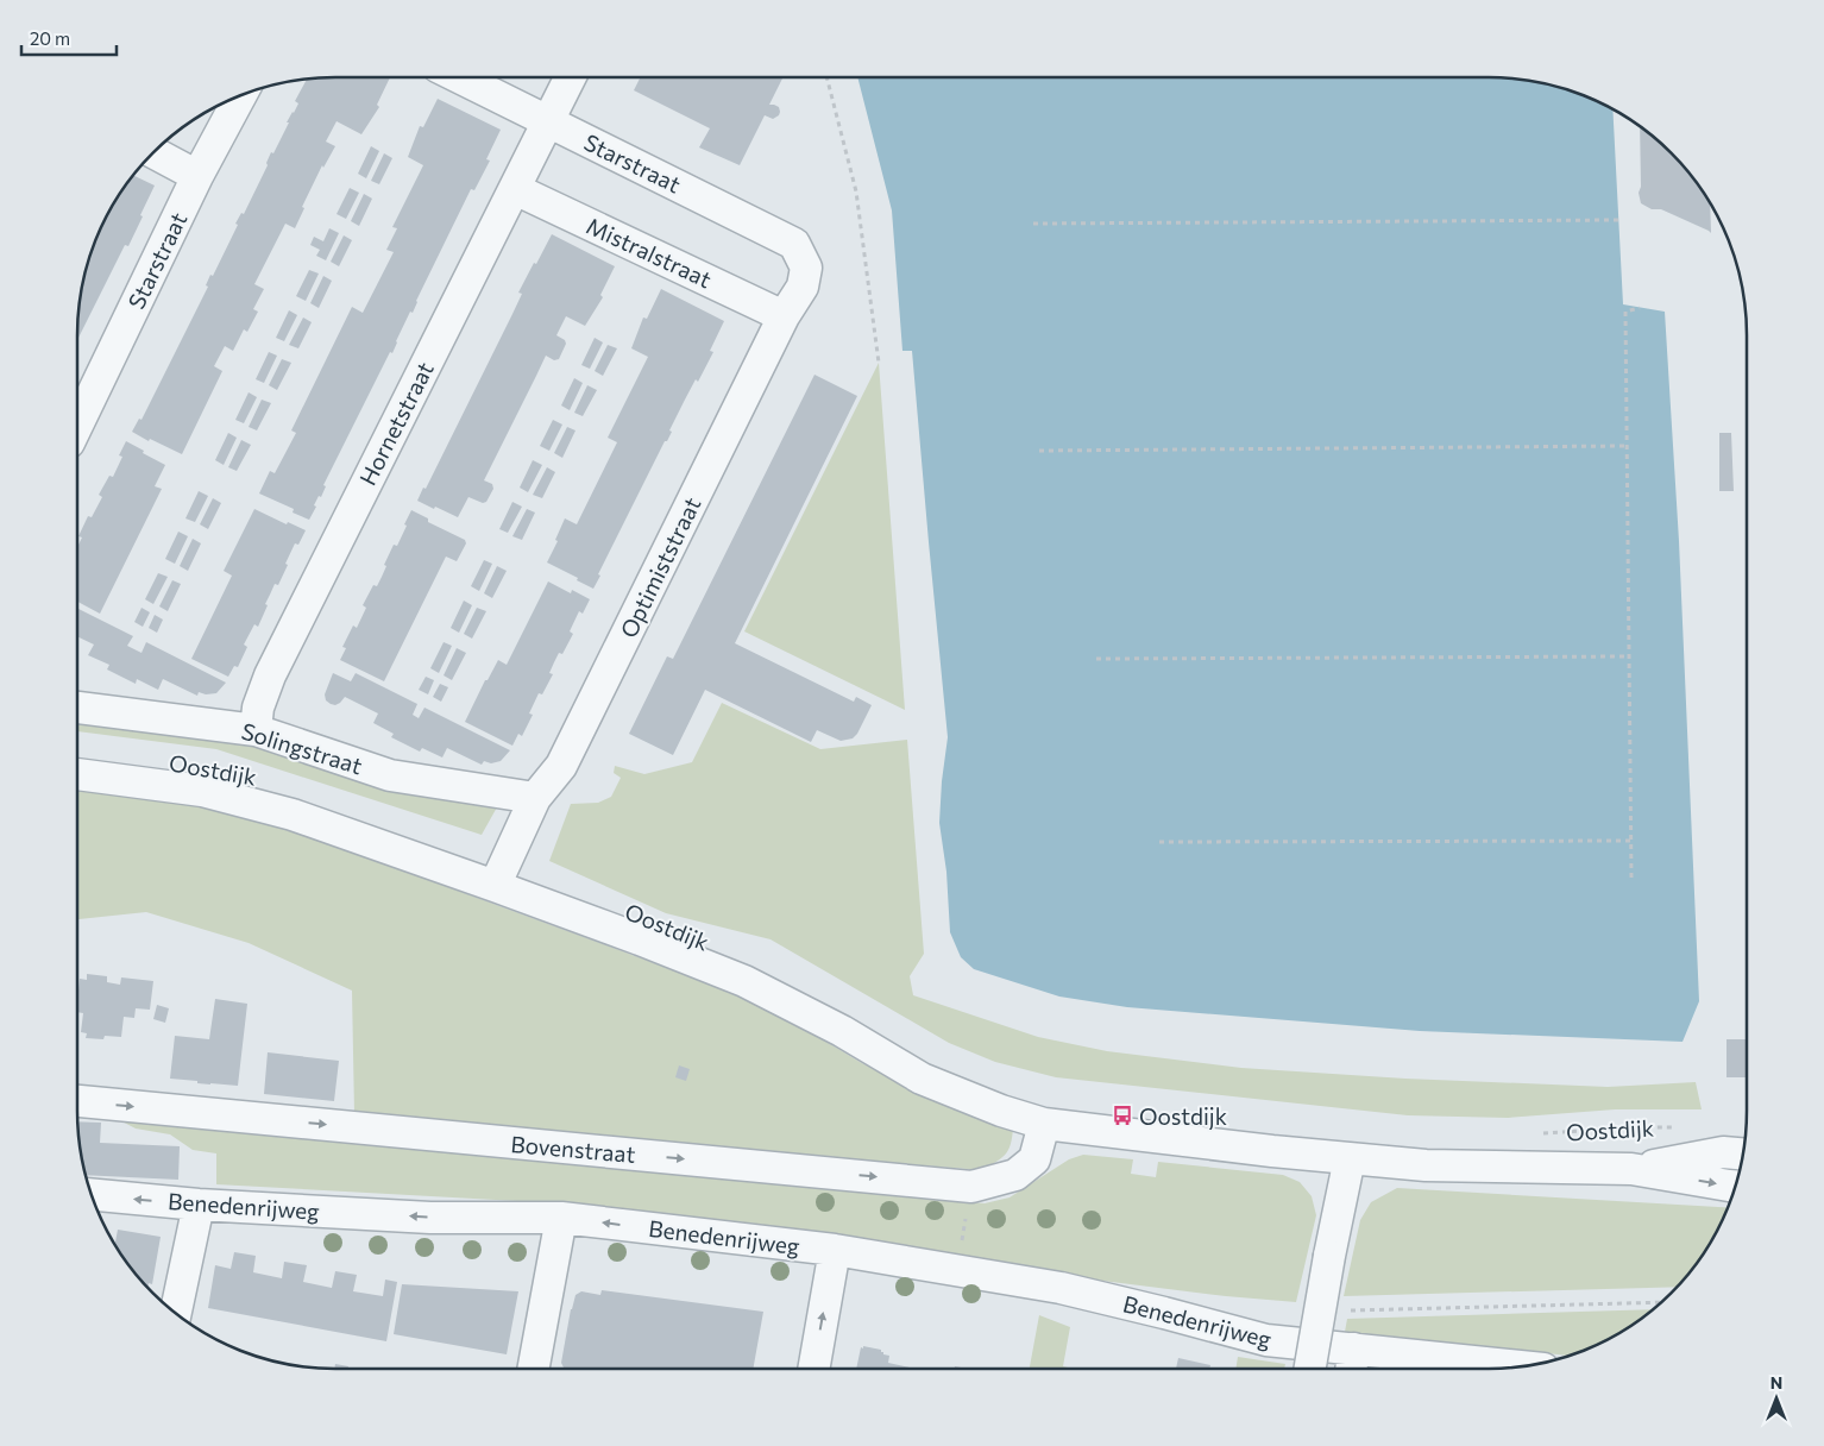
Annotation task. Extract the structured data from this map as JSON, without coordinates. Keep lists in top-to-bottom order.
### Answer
{
  "streets": {
    "street": [
      "Starstraat",
      "Mistralstraat",
      "Hornetstraat",
      "Optimiststraat",
      "Solingstraat",
      "Oostdijk",
      "Bovenstraat",
      "Benedenrijweg"
    ]
  },
  "crossings": [
    ["Starstraat", "Hornetstraat"],
    ["Starstraat", "Optimiststraat"],
    ["Mistralstraat", "Hornetstraat"],
    ["Mistralstraat", "Optimiststraat"],
    ["Hornetstraat", "Solingstraat"],
    ["Optimiststraat", "Solingstraat"],
    ["Optimiststraat", "Oostdijk"],
    ["Oostdijk", "Bovenstraat"]
  ],
  "one_way": ["Bovenstraat", "Benedenrijweg"],
  "places": {
    "bus stop": ["Oostdijk"]
  },
  "scale_bar": "20 m",
  "north": "top"
}
